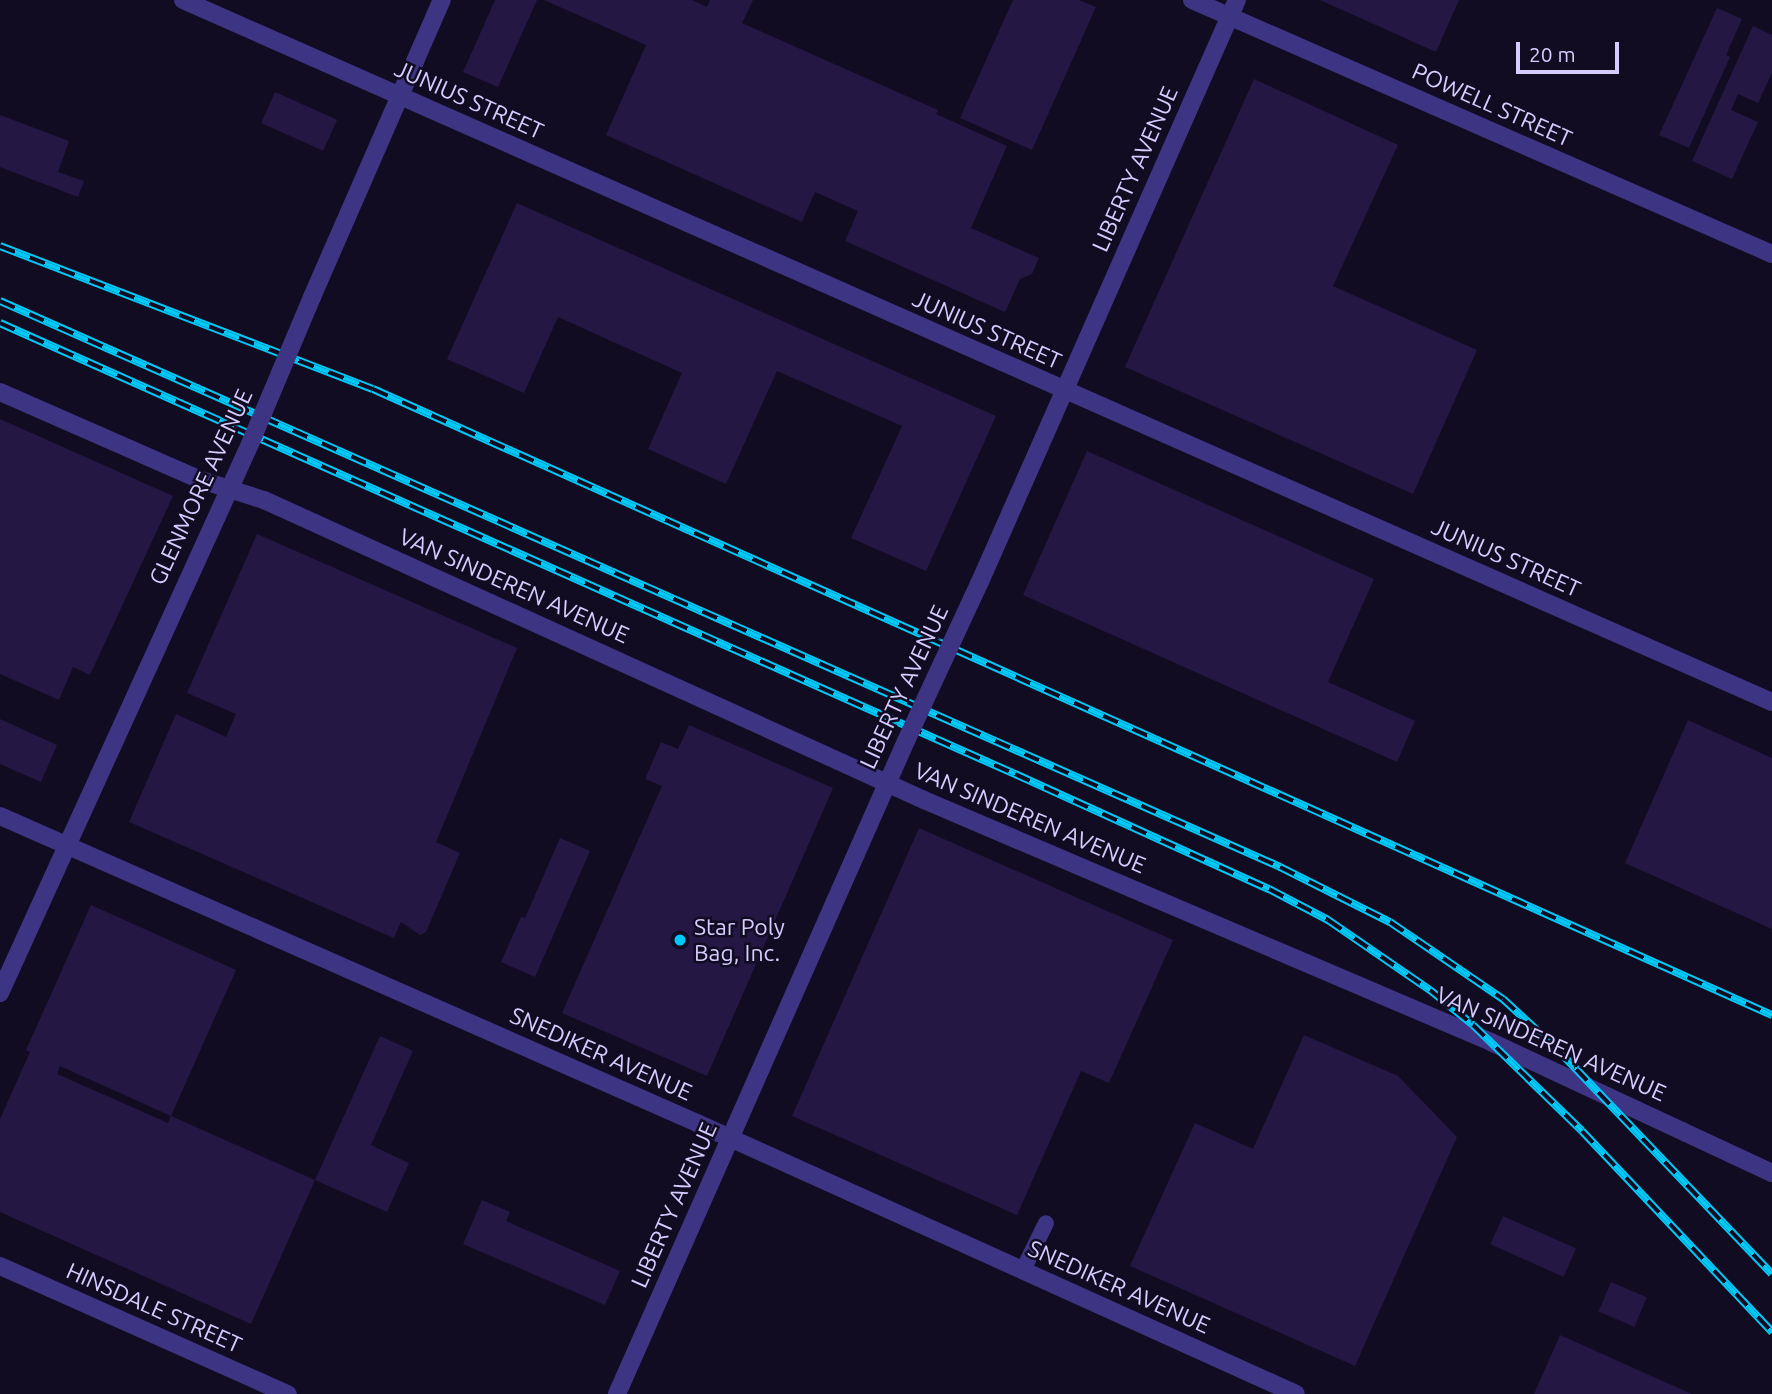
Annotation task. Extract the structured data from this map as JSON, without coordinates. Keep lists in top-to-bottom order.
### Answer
{
  "streets": {
    "street": [
      "JUNIUS STREET",
      "POWELL STREET",
      "LIBERTY AVENUE",
      "GLENMORE AVENUE",
      "VAN SINDEREN AVENUE",
      "SNEDIKER AVENUE",
      "HINSDALE STREET"
    ]
  },
  "crossings": [
    ["JUNIUS STREET", "LIBERTY AVENUE"],
    ["JUNIUS STREET", "GLENMORE AVENUE"],
    ["POWELL STREET", "LIBERTY AVENUE"],
    ["LIBERTY AVENUE", "VAN SINDEREN AVENUE"],
    ["LIBERTY AVENUE", "SNEDIKER AVENUE"],
    ["GLENMORE AVENUE", "VAN SINDEREN AVENUE"],
    ["GLENMORE AVENUE", "SNEDIKER AVENUE"]
  ],
  "places": ["Star Poly Bag, Inc."],
  "scale_bar": "20 m"
}
